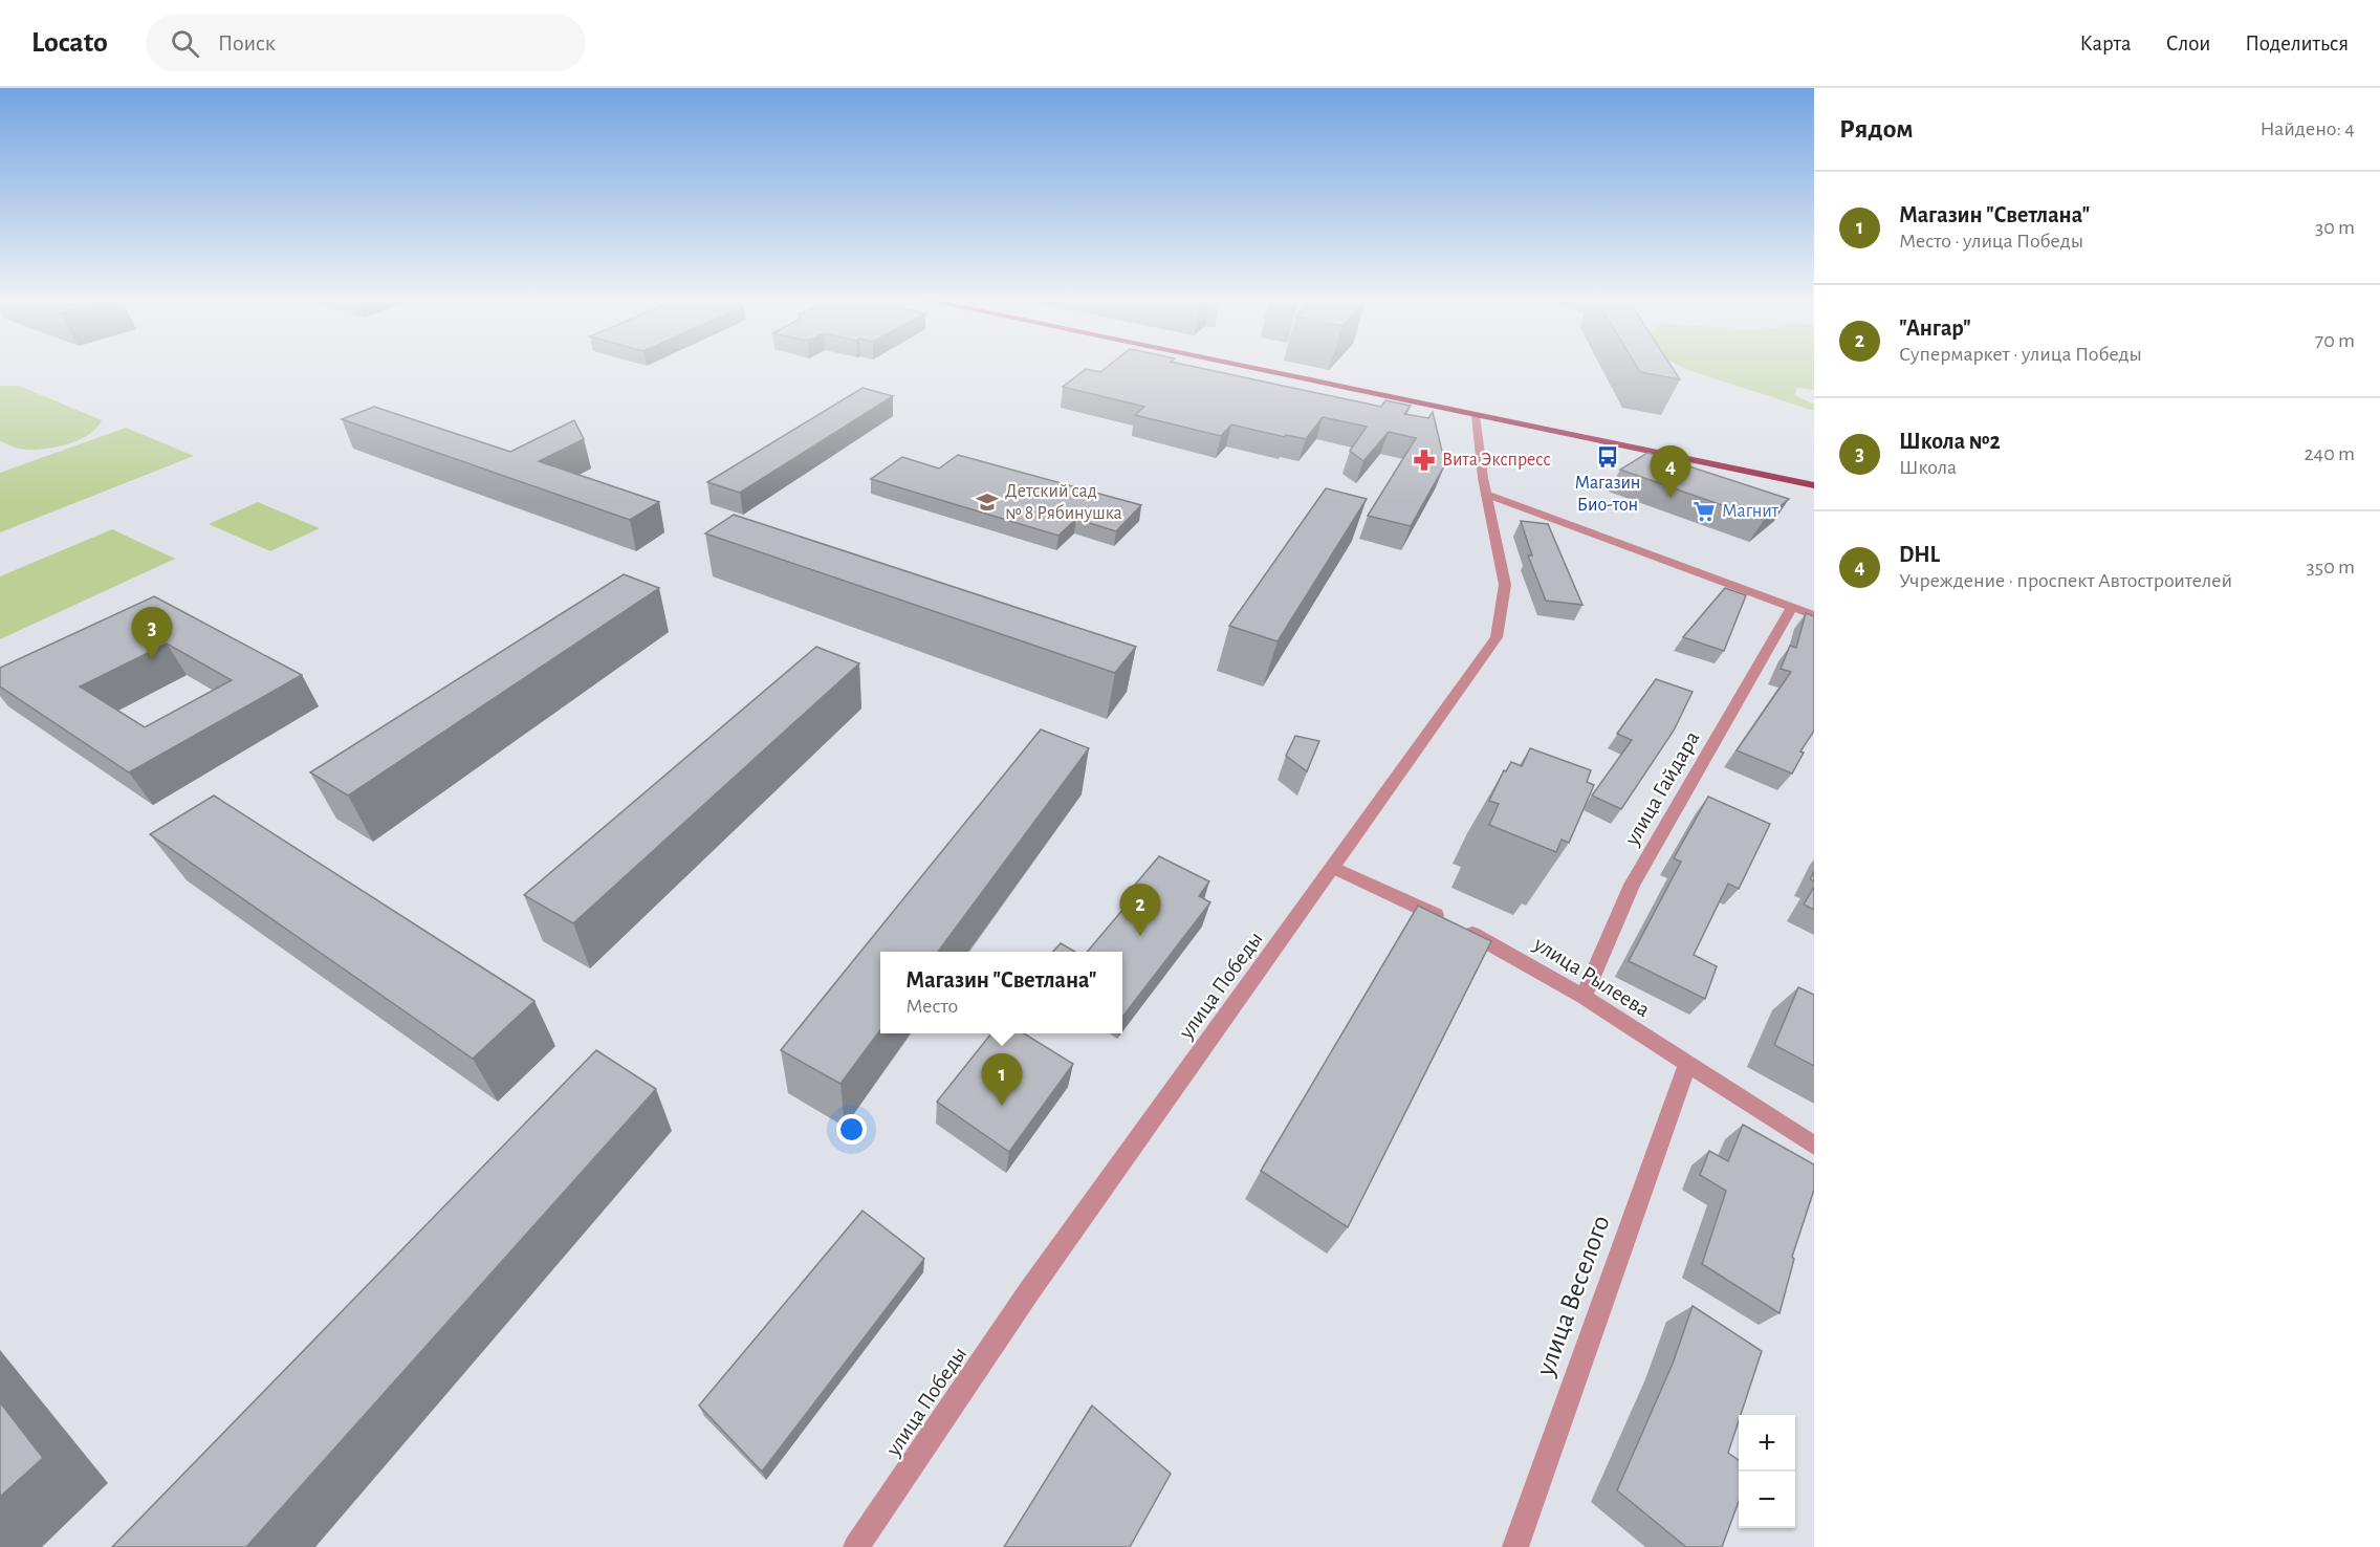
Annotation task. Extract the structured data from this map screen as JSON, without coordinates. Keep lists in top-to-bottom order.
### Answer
{
  "streets": {
    "street": [
      "улица Гайдара",
      "улица Рылеева",
      "улица Победы",
      "улица Веселого"
    ]
  },
  "crossings": [
    ["улица Гайдара", "улица Рылеева"],
    ["улица Рылеева", "улица Победы"],
    ["улица Рылеева", "улица Веселого"]
  ],
  "places": {
    "bus stop": ["Магазин Био-тон"],
    "pharmacy": ["Вита Экспресс"],
    "school or university": ["Детский сад № 8 Рябинушка"],
    "supermarket": ["Магнит"]
  },
  "page": {
    "header": "Locato",
    "search": "Поиск",
    "nav": ["Карта", "Слои", "Поделиться"],
    "heading": ["Рядом", "Найдено: 4"],
    "list": [
      {
        "mark": "1",
        "name": "Магазин \"Светлана\"",
        "note": "Место · улица Победы",
        "value": "30 m"
      },
      {
        "mark": "2",
        "name": "\"Ангар\"",
        "note": "Супермаркет · улица Победы",
        "value": "70 m"
      },
      {
        "mark": "3",
        "name": "Школа №2",
        "note": "Школа",
        "value": "240 m"
      },
      {
        "mark": "4",
        "name": "DHL",
        "note": "Учреждение · проспект Автостроителей",
        "value": "350 m"
      }
    ],
    "pins": [
      "4",
      "3",
      "2",
      "1"
    ],
    "popup": ["Магазин \"Светлана\"", "Место"],
    "map_buttons": ["+", "−"]
  }
}
